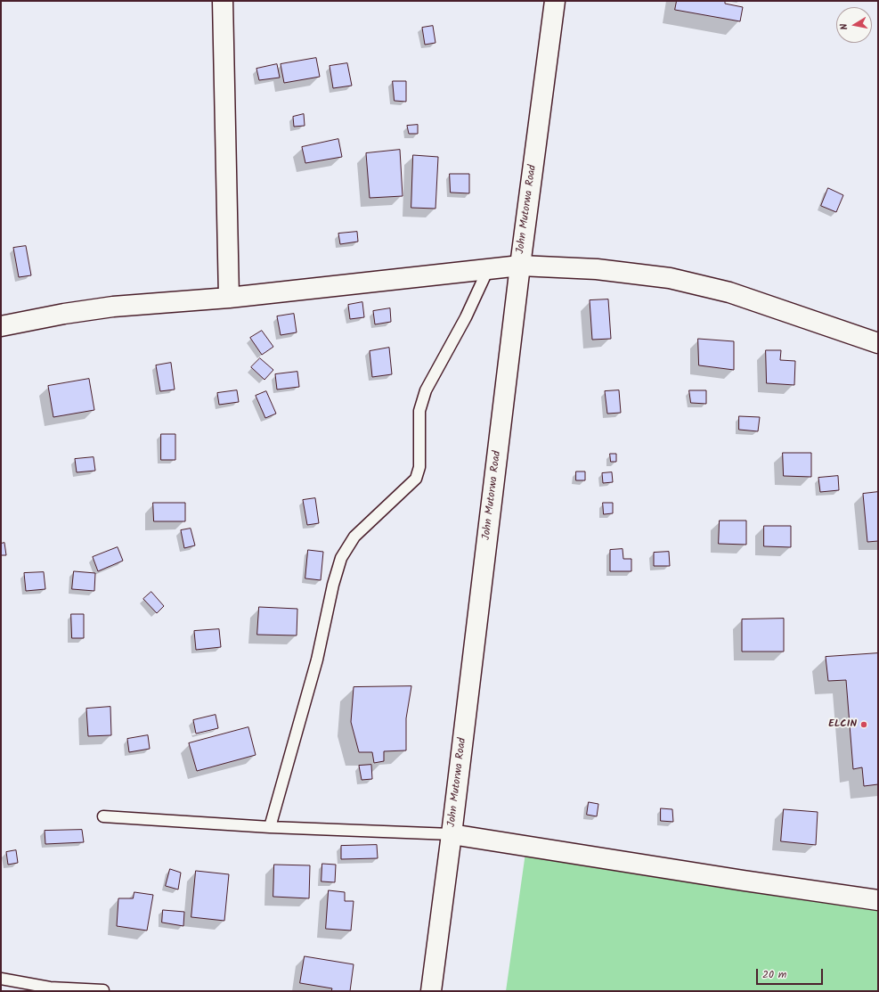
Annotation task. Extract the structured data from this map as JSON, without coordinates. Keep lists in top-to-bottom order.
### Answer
{
  "streets": {
    "street": ["John Mutorwa Road"]
  },
  "places": ["ELCIN"],
  "scale_bar": "20 m",
  "north": "left"
}
